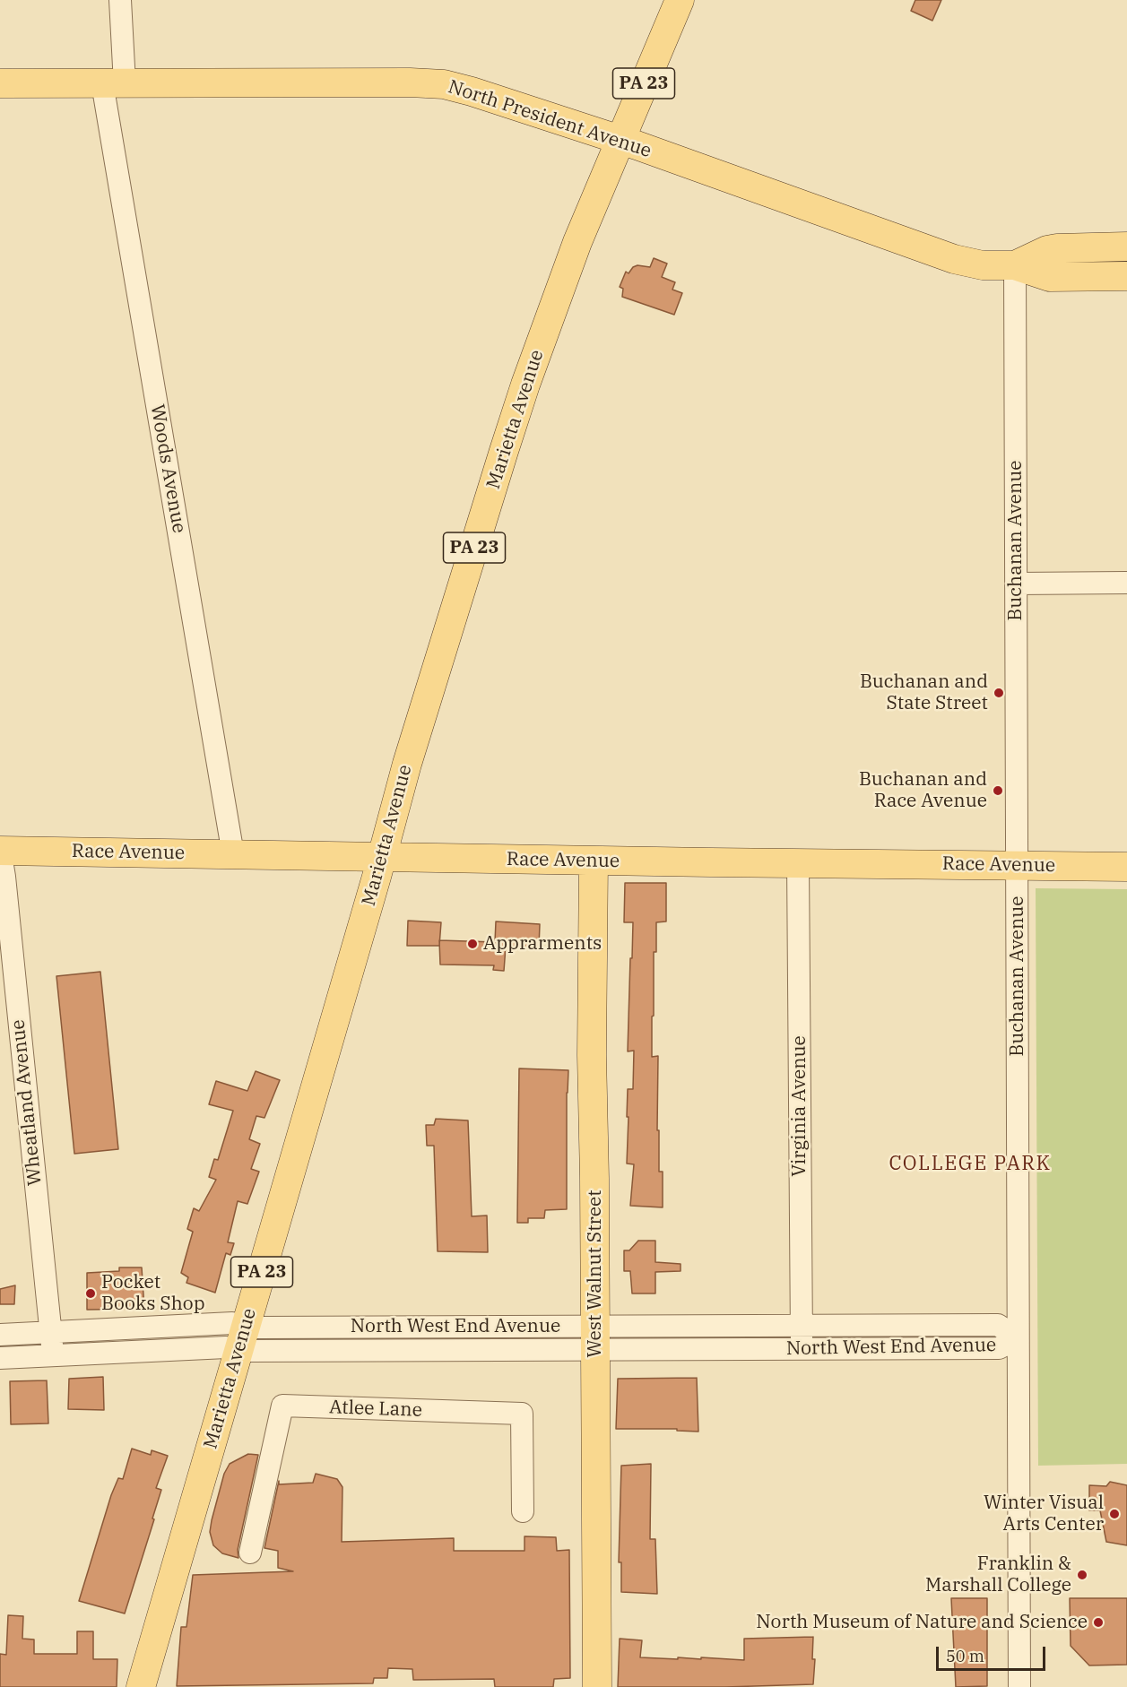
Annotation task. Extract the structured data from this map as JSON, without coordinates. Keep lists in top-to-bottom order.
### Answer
{
  "streets": {
    "main road": [
      "PA 23",
      "North President Avenue",
      "Marietta Avenue",
      "Race Avenue",
      "West Walnut Street"
    ],
    "street": [
      "Woods Avenue",
      "Buchanan Avenue",
      "Wheatland Avenue",
      "Virginia Avenue",
      "North West End Avenue",
      "Atlee Lane"
    ]
  },
  "crossings": [
    ["North President Avenue", "Marietta Avenue"],
    ["North President Avenue", "Woods Avenue"],
    ["North President Avenue", "Buchanan Avenue"],
    ["Marietta Avenue", "Race Avenue"],
    ["Marietta Avenue", "North West End Avenue"],
    ["Woods Avenue", "Race Avenue"],
    ["Buchanan Avenue", "Race Avenue"],
    ["Buchanan Avenue", "North West End Avenue"],
    ["Race Avenue", "Wheatland Avenue"],
    ["Race Avenue", "Virginia Avenue"],
    ["Race Avenue", "West Walnut Street"],
    ["Wheatland Avenue", "North West End Avenue"],
    ["Virginia Avenue", "North West End Avenue"],
    ["West Walnut Street", "North West End Avenue"]
  ],
  "districts": ["COLLEGE PARK"],
  "places": [
    "Buchanan and State Street",
    "Buchanan and Race Avenue",
    "Apprarments",
    "Pocket Books Shop",
    "Winter Visual Arts Center",
    "Franklin & Marshall College",
    "North Museum of Nature and Science"
  ],
  "scale_bar": "50 m"
}
